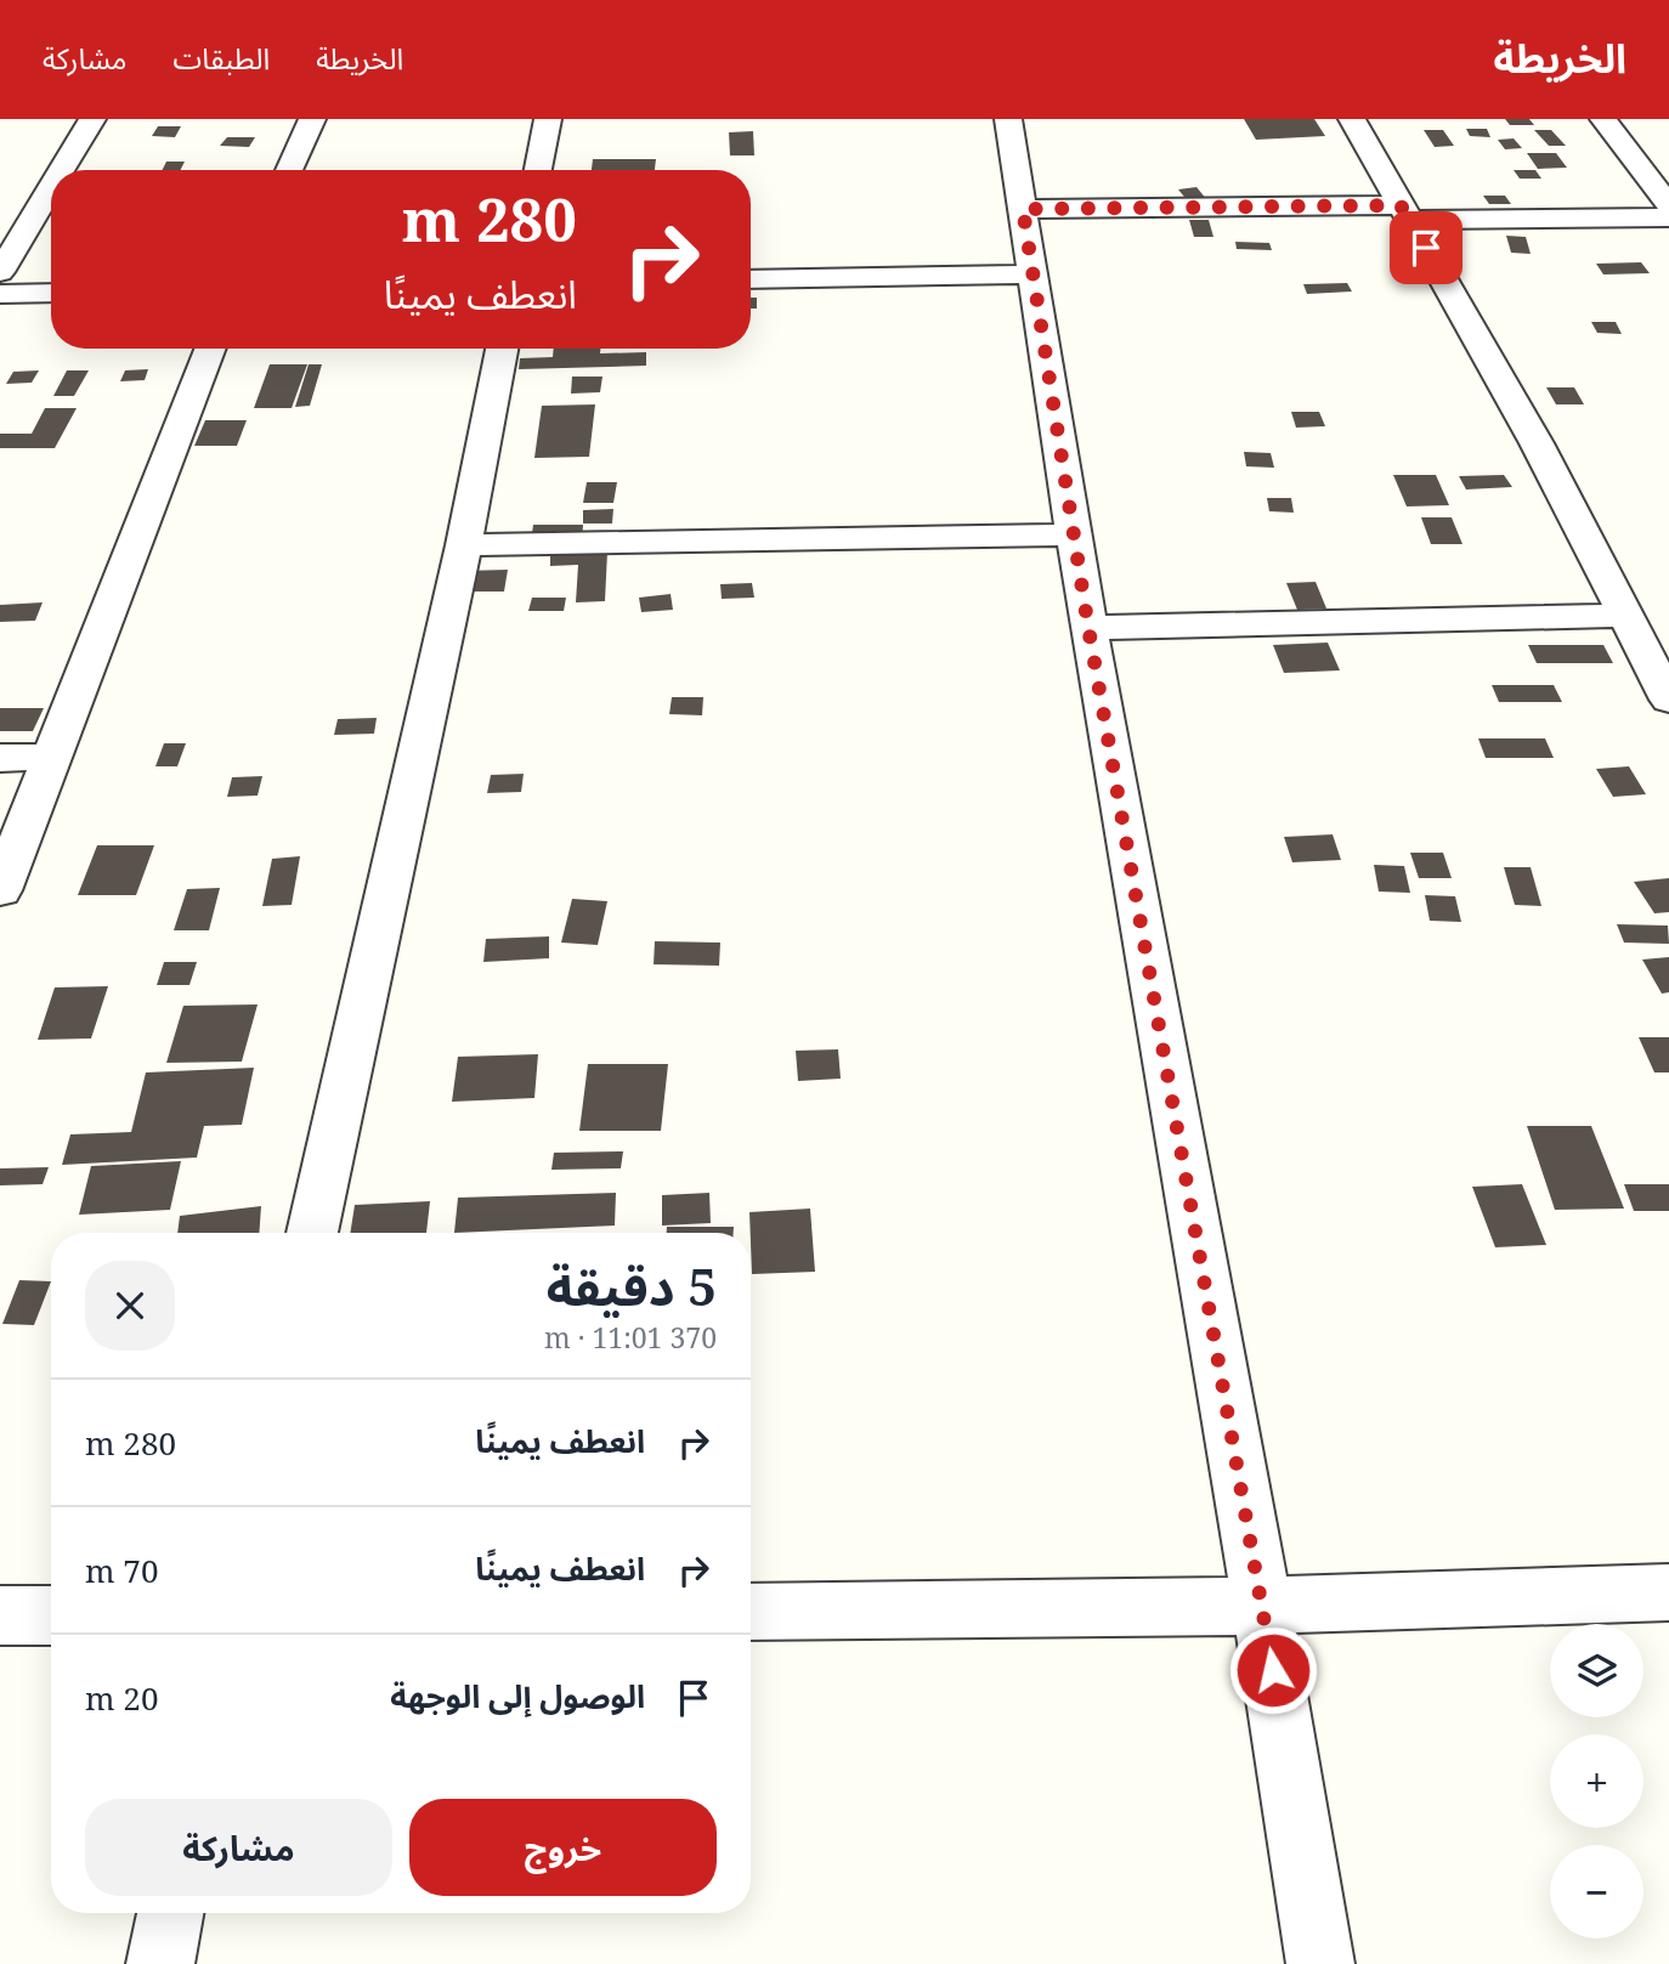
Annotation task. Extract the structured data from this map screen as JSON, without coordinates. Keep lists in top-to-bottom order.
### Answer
{
  "page": {
    "header": "الخريطة",
    "nav": ["الخريطة", "الطبقات", "مشاركة"],
    "turn": ["280 m", "انعطف يمينًا"],
    "heading": ["5 دقيقة", "370 m · 11:01"],
    "list": [
      {
        "name": "انعطف يمينًا",
        "value": "280 m"
      },
      {
        "name": "انعطف يمينًا",
        "value": "70 m"
      },
      {
        "name": "الوصول إلى الوجهة",
        "value": "20 m"
      }
    ],
    "map_buttons": ["+", "−"],
    "buttons": ["خروج", "مشاركة"]
  }
}
